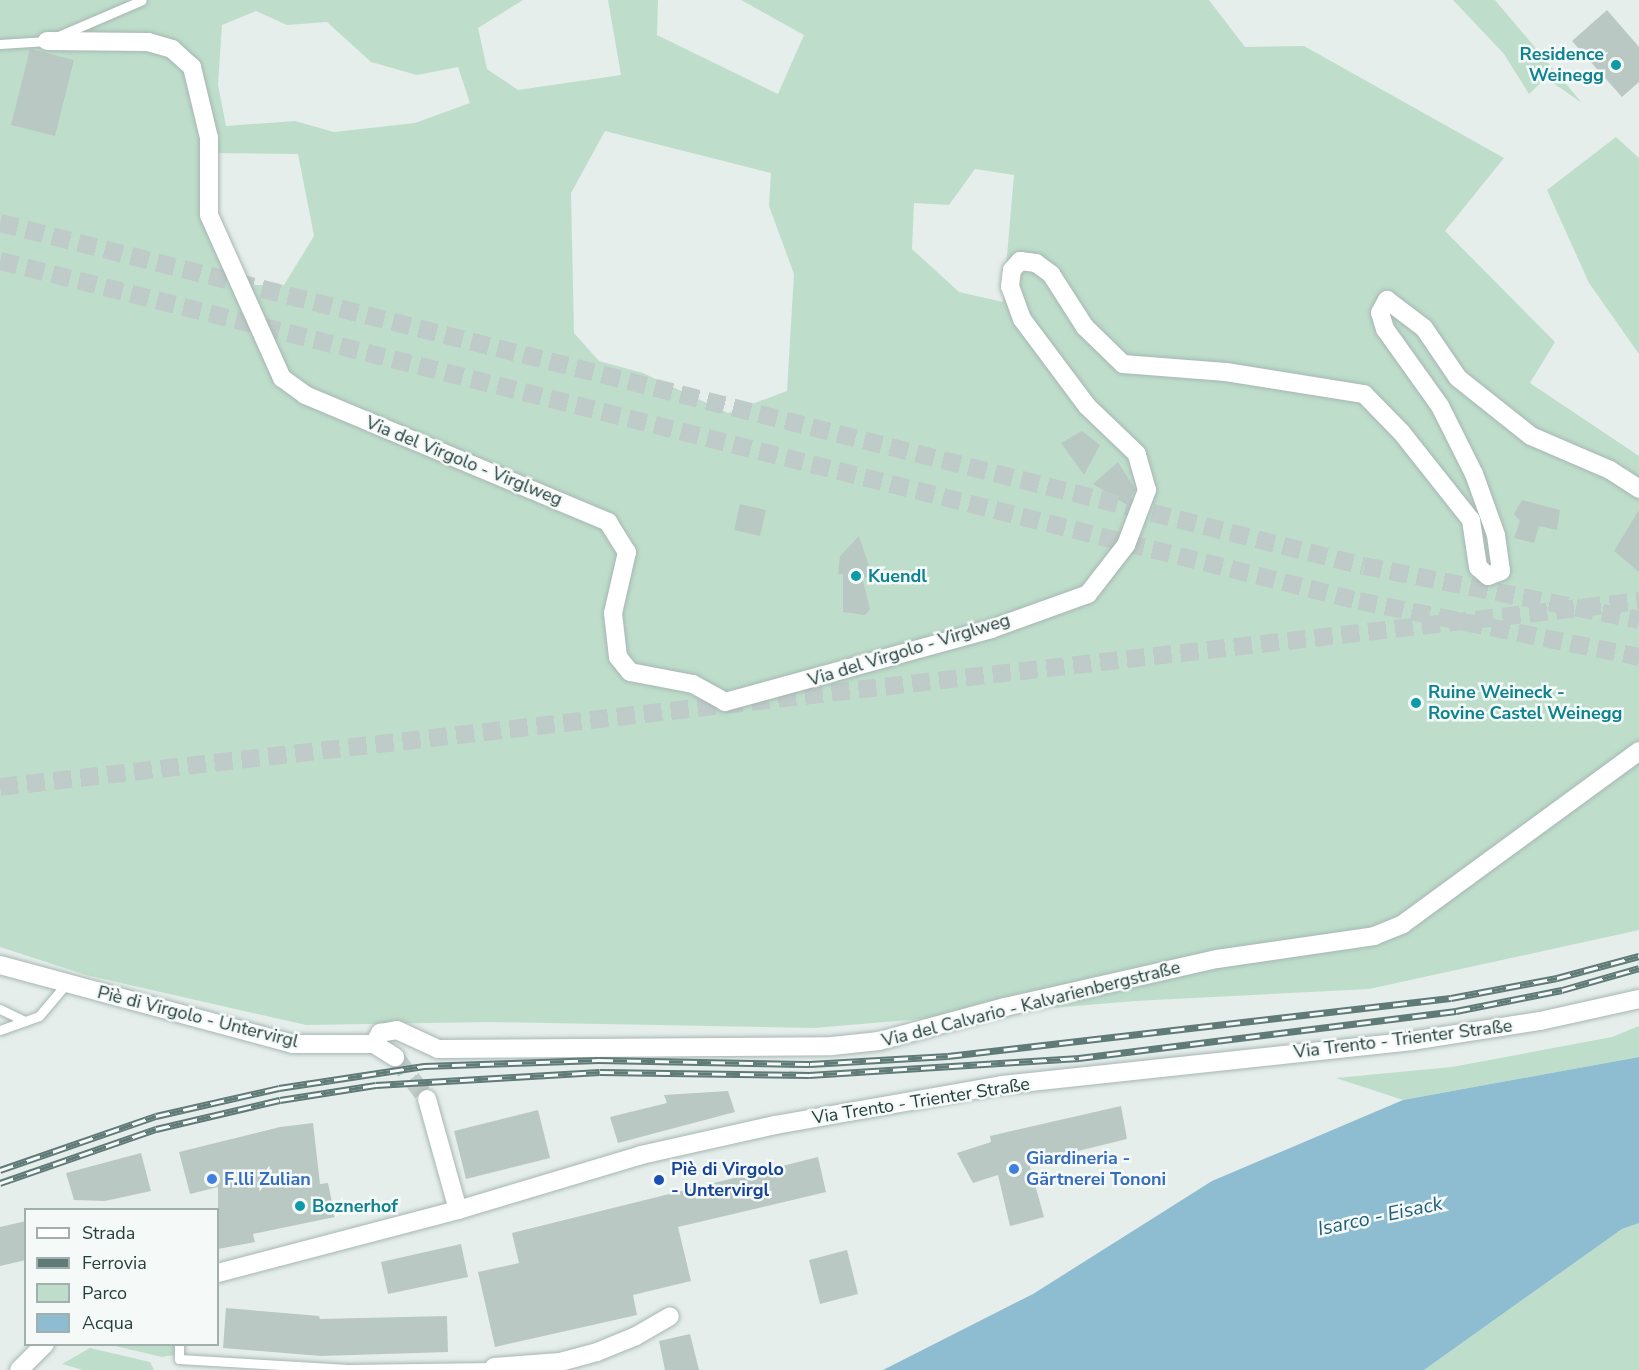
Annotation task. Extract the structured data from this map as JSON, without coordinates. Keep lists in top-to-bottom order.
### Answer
{
  "streets": {
    "street": [
      "Via del Virgolo - Virglweg",
      "Via del Calvario - Kalvarienbergstraße",
      "Piè di Virgolo - Untervirgl",
      "Via Trento - Trienter Straße"
    ]
  },
  "crossings": [
    ["Via del Calvario - Kalvarienbergstraße", "Piè di Virgolo - Untervirgl"]
  ],
  "water": ["Isarco - Eisack"],
  "places": [
    "Residence Weinegg",
    "Kuendl",
    "Ruine Weineck - Rovine Castel Weinegg",
    "Giardineria - Gärtnerei Tononi",
    "F.lli Zulian",
    "Piè di Virgolo - Untervirgl",
    "Boznerhof"
  ],
  "legend": [
    "Strada",
    "Ferrovia",
    "Parco",
    "Acqua"
  ]
}
